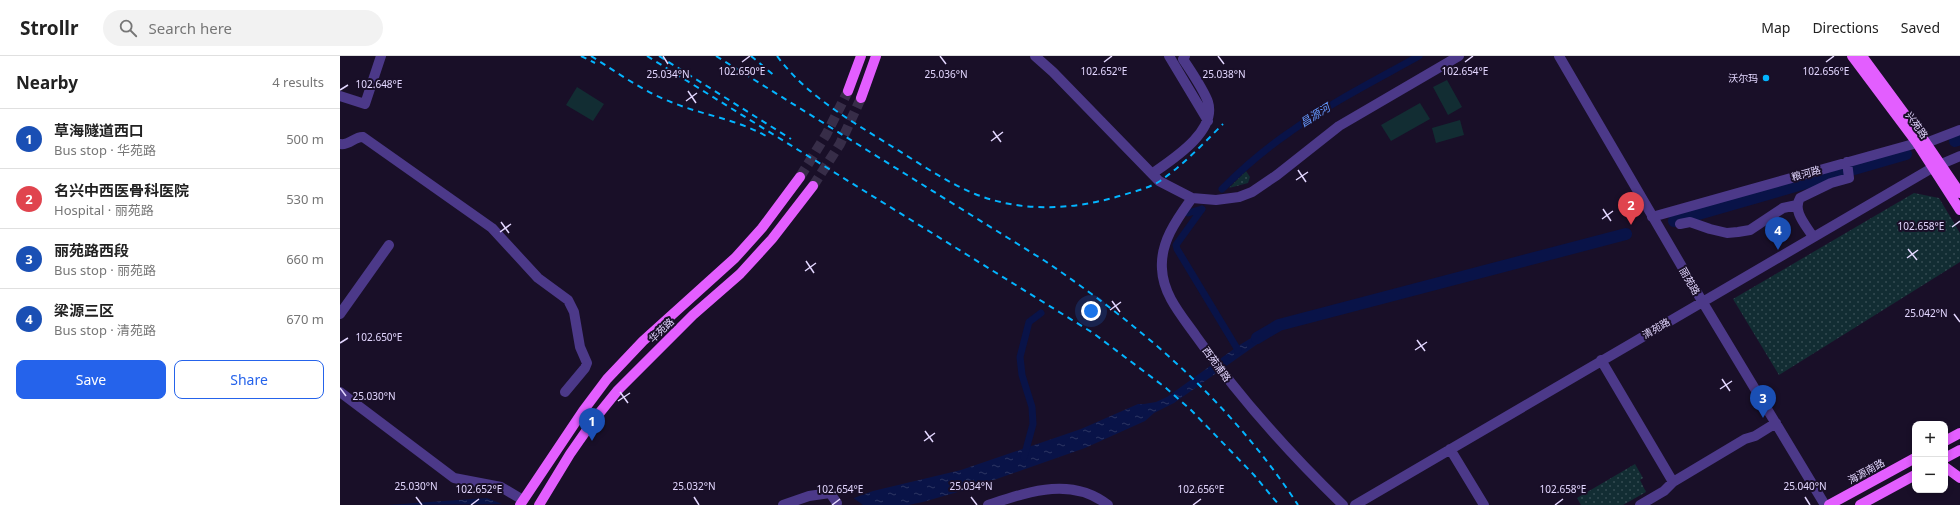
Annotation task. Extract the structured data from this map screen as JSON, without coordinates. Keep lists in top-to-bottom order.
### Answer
{
  "streets": {
    "main road": ["兴苑路", "华苑路", "海源南路"],
    "street": [
      "粮河路",
      "丽苑路",
      "清苑路",
      "西苑浦路"
    ]
  },
  "crossings": [
    ["兴苑路", "粮河路"],
    ["兴苑路", "清苑路"],
    ["粮河路", "丽苑路"],
    ["丽苑路", "清苑路"]
  ],
  "water": ["昌源河"],
  "places": ["沃尔玛"],
  "page": {
    "header": "Strollr",
    "search": "Search here",
    "nav": ["Map", "Directions", "Saved"],
    "heading": ["Nearby", "4 results"],
    "list": [
      {
        "mark": "1",
        "name": "草海隧道西口",
        "note": "Bus stop · 华苑路",
        "value": "500 m"
      },
      {
        "mark": "2",
        "name": "名兴中西医骨科医院",
        "note": "Hospital · 丽苑路",
        "value": "530 m"
      },
      {
        "mark": "3",
        "name": "丽苑路西段",
        "note": "Bus stop · 丽苑路",
        "value": "660 m"
      },
      {
        "mark": "4",
        "name": "梁源三区",
        "note": "Bus stop · 清苑路",
        "value": "670 m"
      }
    ],
    "pins": [
      "2",
      "4",
      "3",
      "1"
    ],
    "buttons": ["Save", "Share"],
    "map_buttons": ["+", "−"]
  },
  "coordinates": [
    "102.650°E",
    "102.652°E",
    "102.654°E",
    "102.656°E",
    "25.034°N",
    "25.036°N",
    "25.038°N",
    "102.648°E",
    "102.658°E",
    "25.042°N",
    "25.030°N",
    "25.032°N",
    "25.040°N"
  ]
}
